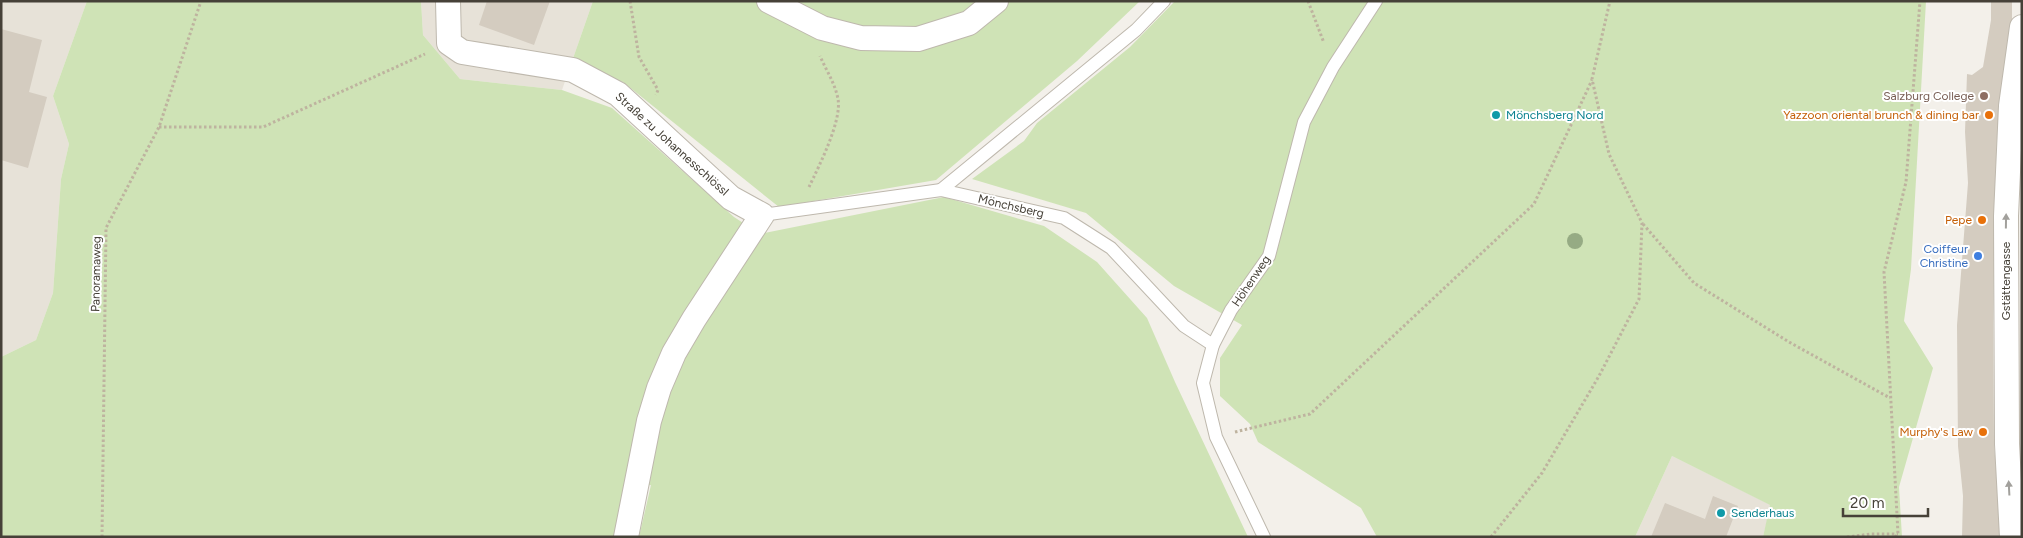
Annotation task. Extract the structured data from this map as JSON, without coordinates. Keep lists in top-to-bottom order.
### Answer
{
  "streets": {
    "street": ["Straße zu Johannesschlössl", "Gstättengasse"],
    "lane": ["Mönchsberg", "Höhenweg"],
    "path": ["Panoramaweg"]
  },
  "crossings": [
    ["Straße zu Johannesschlössl", "Mönchsberg"],
    ["Mönchsberg", "Höhenweg"]
  ],
  "one_way": ["Gstättengasse"],
  "places": [
    "Salzburg College",
    "Mönchsberg Nord",
    "Yazzoon oriental brunch & dining bar",
    "Pepe",
    "Coiffeur Christine",
    "Murphy's Law",
    "Senderhaus"
  ],
  "scale_bar": "20 m"
}
